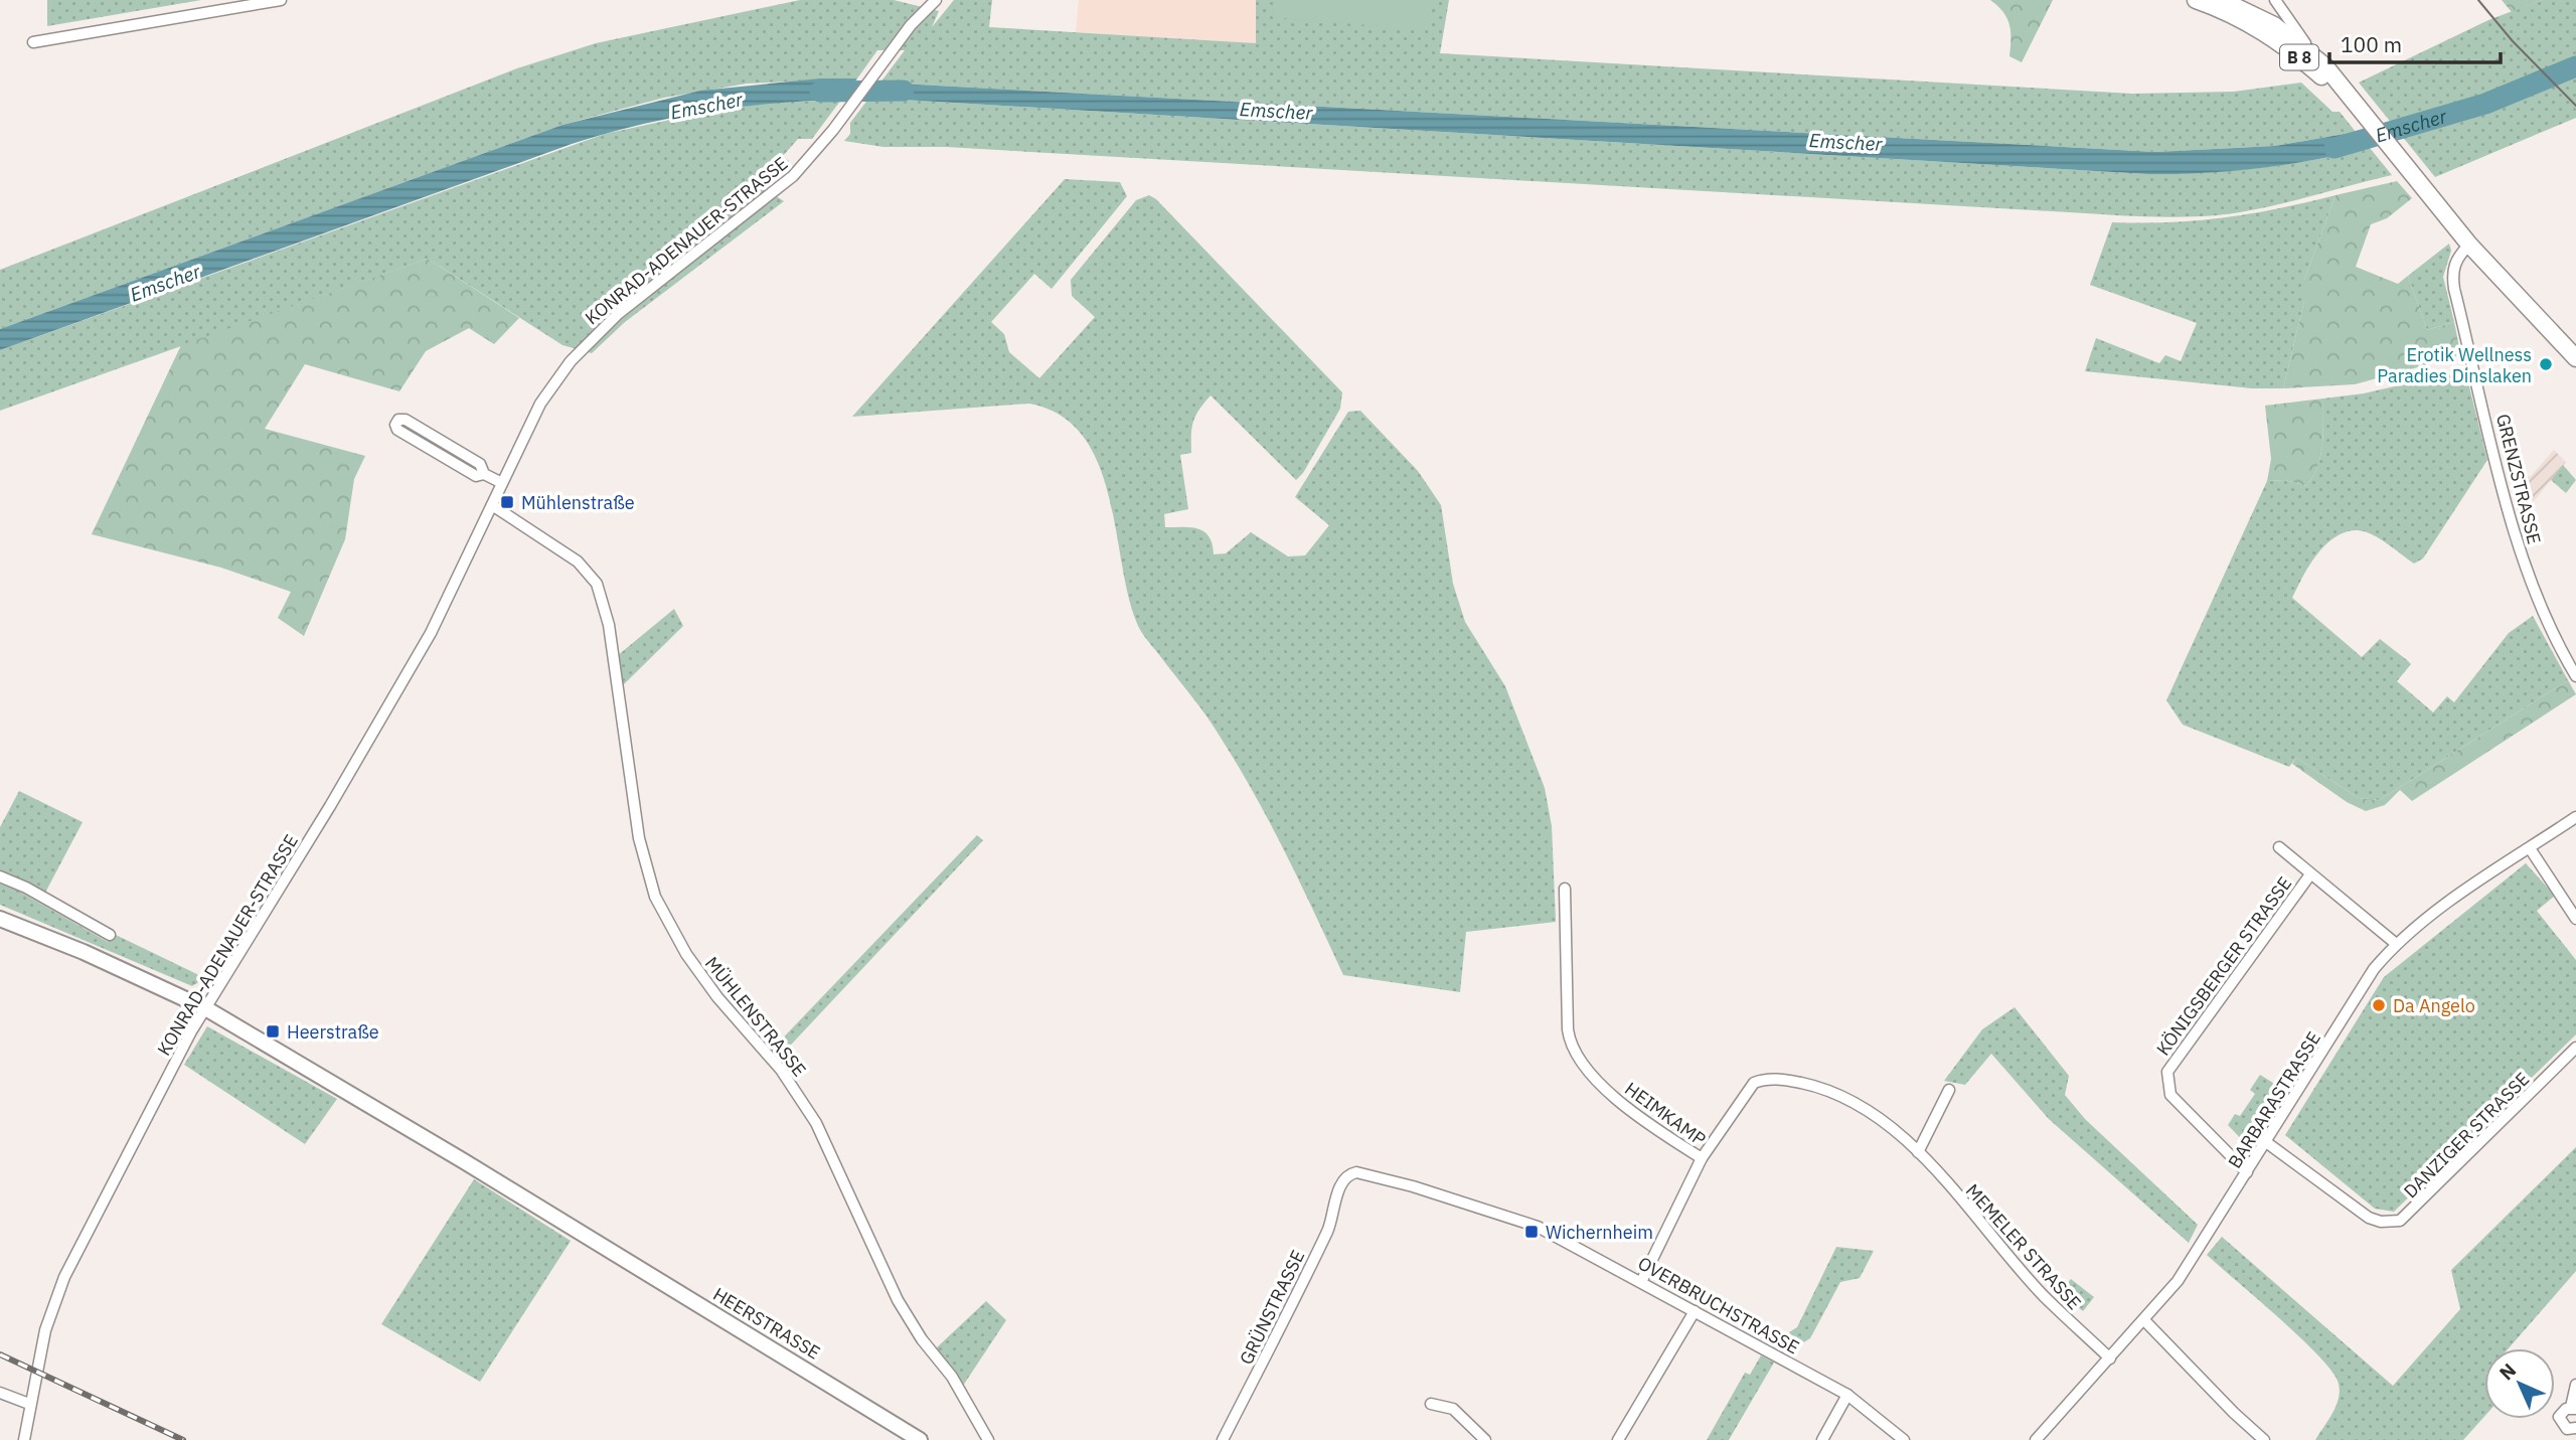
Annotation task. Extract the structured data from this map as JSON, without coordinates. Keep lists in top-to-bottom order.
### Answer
{
  "streets": {
    "main road": ["B 8", "HEERSTRASSE"],
    "street": [
      "KONRAD-ADENAUER-STRASSE",
      "GRENZSTRASSE",
      "KÖNIGSBERGER STRASSE",
      "MÜHLENSTRASSE",
      "BARBARASTRASSE",
      "HEIMKAMP",
      "DANZIGER STRASSE",
      "MEMELER STRASSE",
      "OVERBRUCHSTRASSE",
      "GRÜNSTRASSE"
    ]
  },
  "crossings": [
    ["B 8", "GRENZSTRASSE"],
    ["KONRAD-ADENAUER-STRASSE", "MÜHLENSTRASSE"],
    ["KONRAD-ADENAUER-STRASSE", "HEERSTRASSE"],
    ["KÖNIGSBERGER STRASSE", "BARBARASTRASSE"],
    ["BARBARASTRASSE", "DANZIGER STRASSE"],
    ["BARBARASTRASSE", "MEMELER STRASSE"],
    ["HEIMKAMP", "MEMELER STRASSE"],
    ["HEIMKAMP", "OVERBRUCHSTRASSE"],
    ["OVERBRUCHSTRASSE", "GRÜNSTRASSE"]
  ],
  "water": ["Emscher"],
  "places": {
    "other": ["Erotik Wellness Paradies Dinslaken", "Da Angelo"],
    "transit": ["Mühlenstraße", "Heerstraße", "Wichernheim"]
  },
  "scale_bar": "100 m",
  "north": "top left"
}
